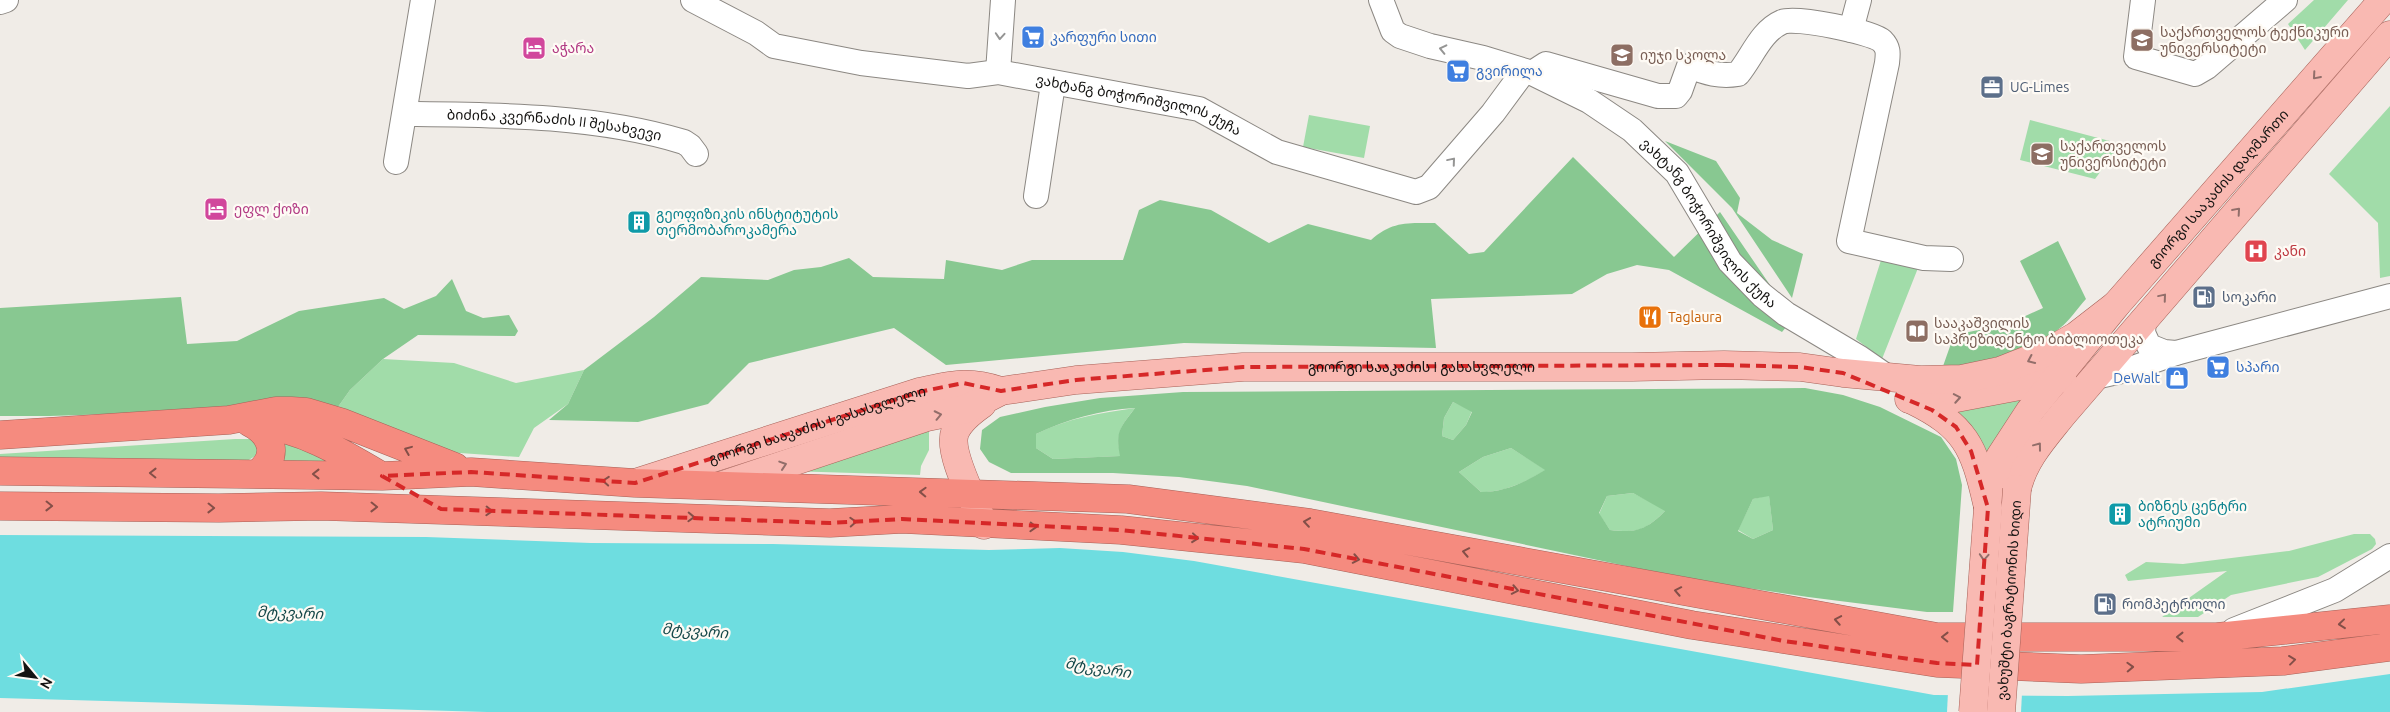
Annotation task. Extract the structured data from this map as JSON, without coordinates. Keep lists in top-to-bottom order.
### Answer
{
  "streets": {
    "main road": ["გიორგი სააკაძის დაღმართი", "გიორგი სააკაძის I გასასვლელი", "ვახუშტი ბაგრატიონის ხიდი"],
    "street": ["ვახტანგ ბოჭორიშვილის ქუჩა", "ბიძინა კვერნაძის II შესახვევი"]
  },
  "crossings": [
    ["ვახტანგ ბოჭორიშვილის ქუჩა", "გიორგი სააკაძის I გასასვლელი"],
    ["გიორგი სააკაძის დაღმართი", "გიორგი სააკაძის I გასასვლელი"],
    ["გიორგი სააკაძის დაღმართი", "ვახუშტი ბაგრატიონის ხიდი"],
    ["გიორგი სააკაძის I გასასვლელი", "ვახუშტი ბაგრატიონის ხიდი"]
  ],
  "water": ["მტკვარი"],
  "places": {
    "supermarket": ["კარფური სითი", "გვირილა", "სპარი"],
    "school or university": ["საქართველოს ტექნიკური უნივერსიტეტი", "იუჯი სკოლა", "საქართველოს უნივერსიტეტი"],
    "hotel": ["აჭარა", "ეფლ ქოზი"],
    "office": ["UG-Limes"],
    "building": ["გეოფიზიკის ინსტიტუტის თერმობაროკამერა", "ბიზნეს ცენტრი ატრიუმი"],
    "hospital": ["კანი"],
    "fuel station": ["სოკარი", "რომპეტროლი"],
    "restaurant": ["Taglaura"],
    "library": ["სააკაშვილის საპრეზიდენტო ბიბლიოთეკა"],
    "shop": ["DeWalt"]
  },
  "north": "bottom right"
}
